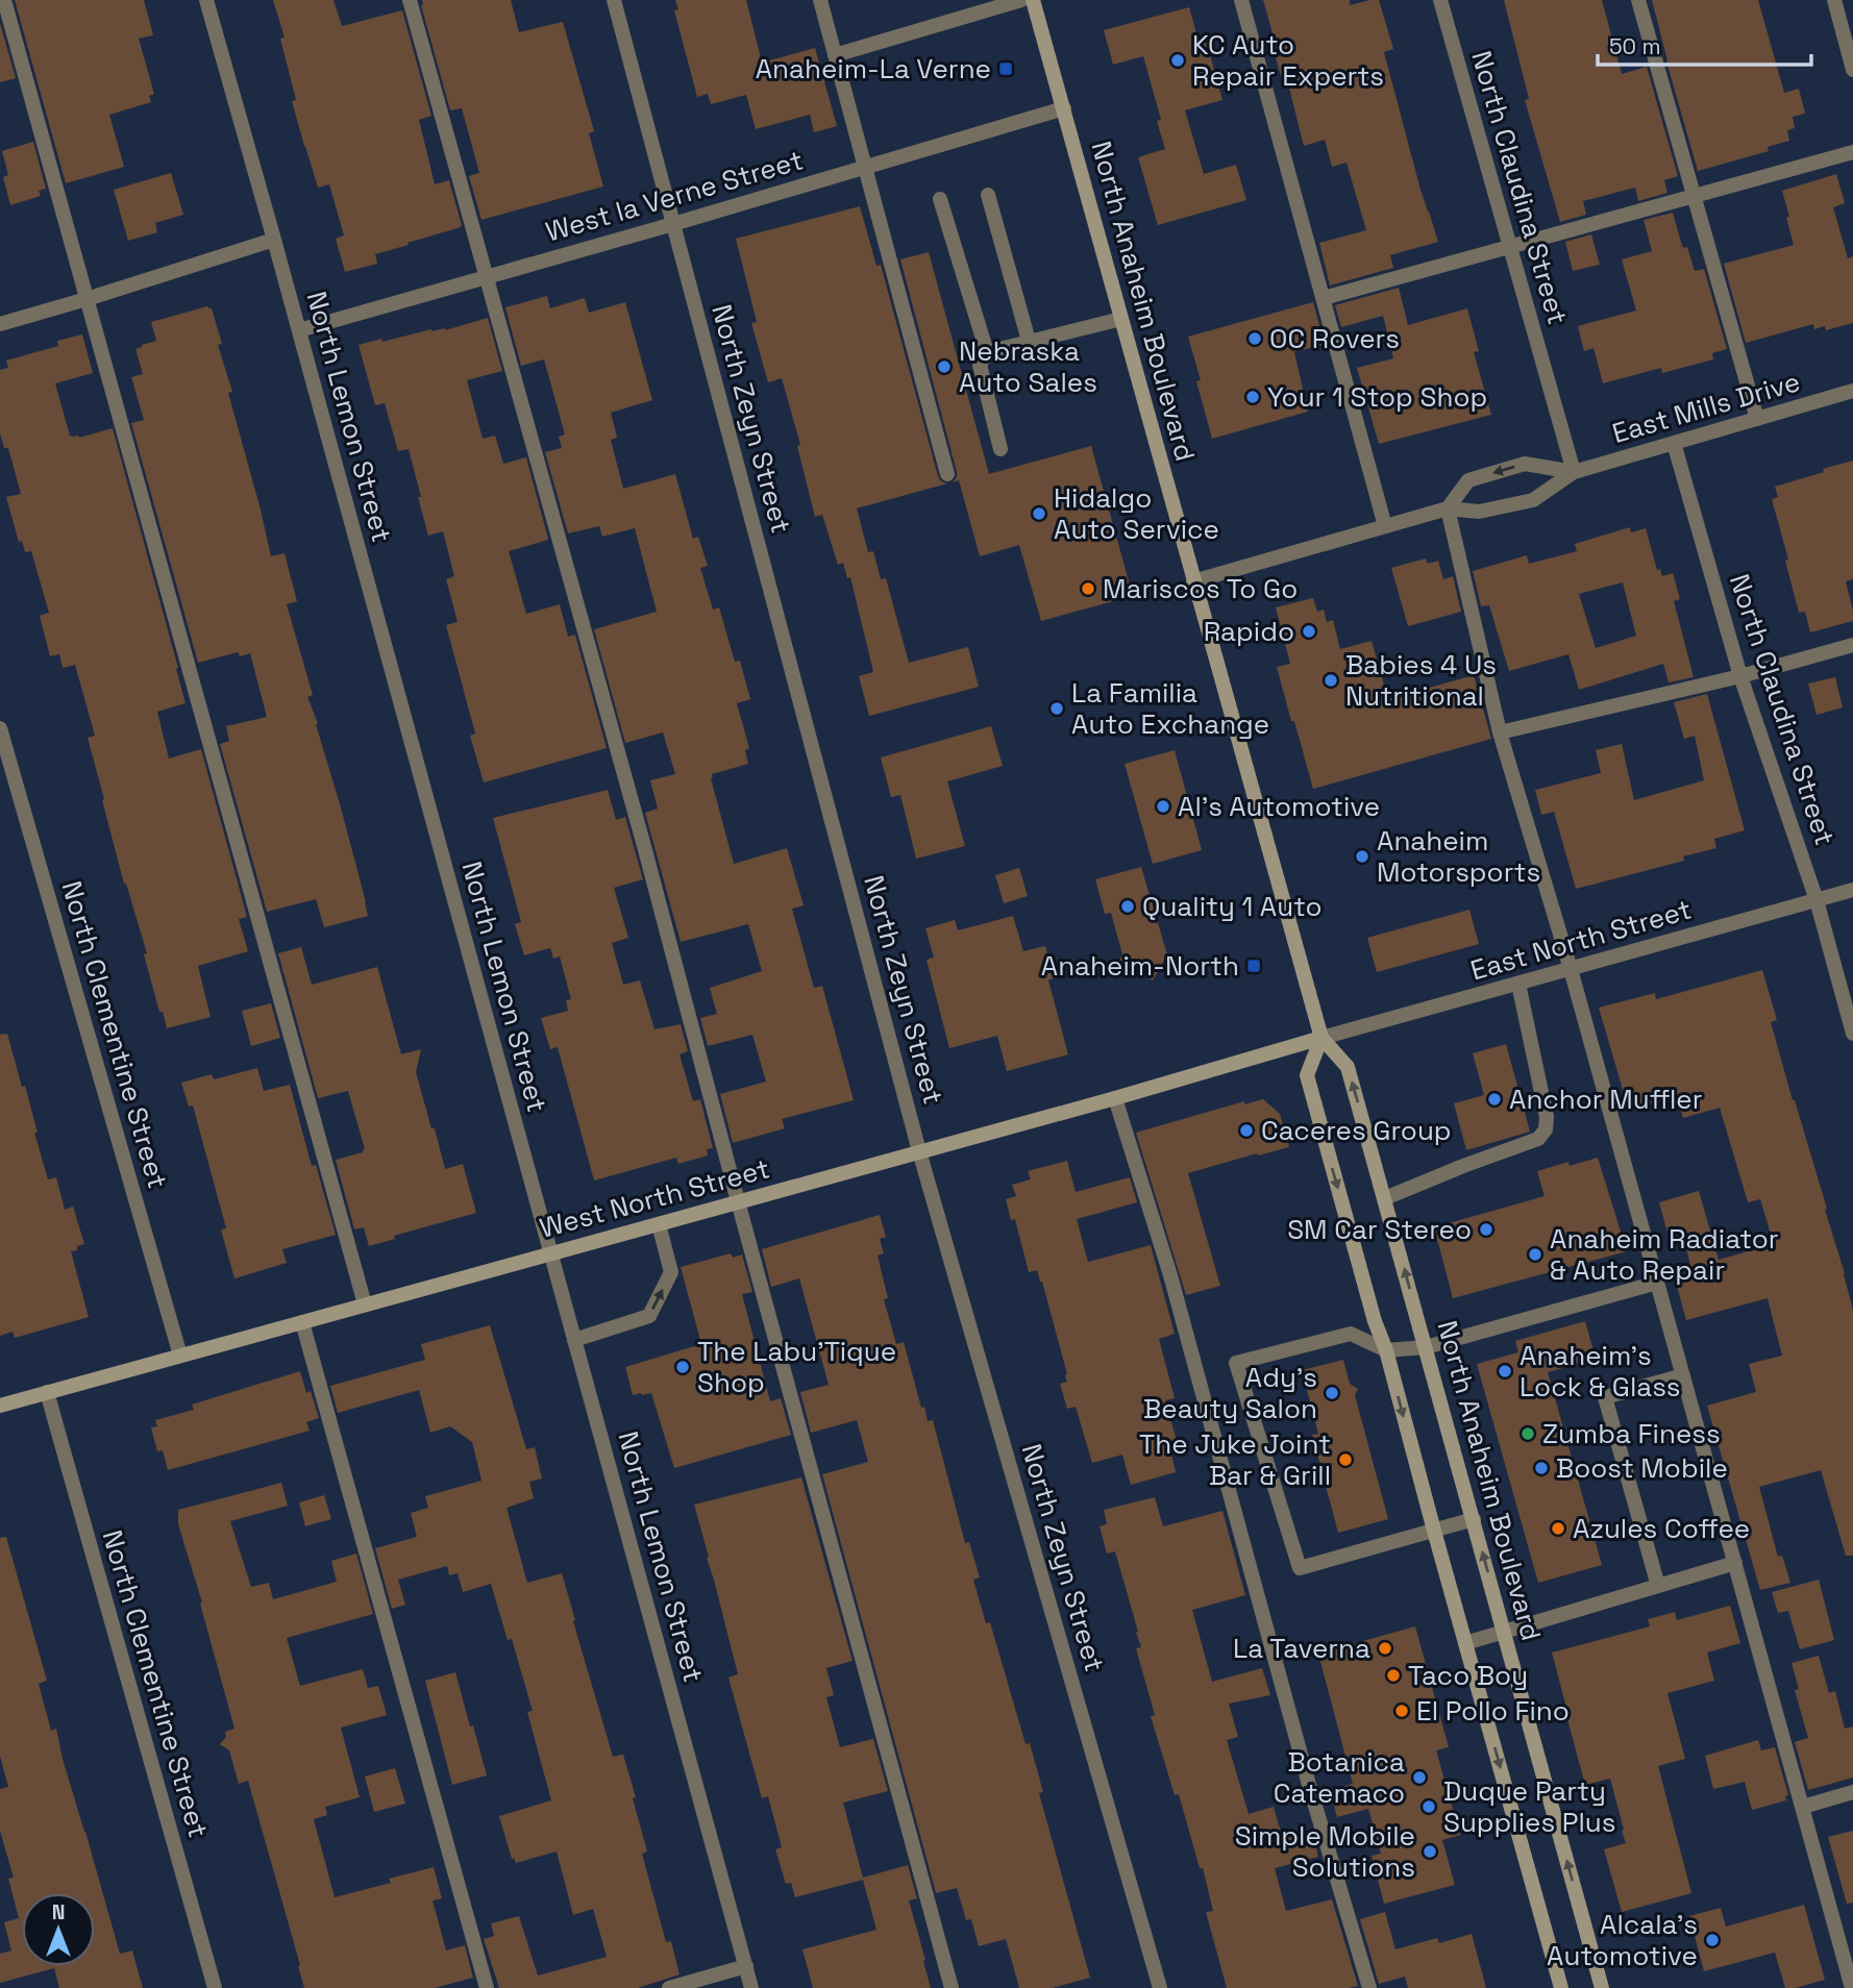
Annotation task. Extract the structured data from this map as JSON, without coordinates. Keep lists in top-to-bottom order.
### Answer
{
  "streets": {
    "main road": ["North Anaheim Boulevard", "West North Street"],
    "street": [
      "North Claudina Street",
      "West la Verne Street",
      "East Mills Drive",
      "North Lemon Street",
      "North Zeyn Street",
      "East North Street",
      "North Clementine Street"
    ]
  },
  "crossings": [
    ["North Claudina Street", "East Mills Drive"],
    ["North Claudina Street", "East North Street"],
    ["West la Verne Street", "North Anaheim Boulevard"],
    ["West la Verne Street", "North Lemon Street"],
    ["West la Verne Street", "North Zeyn Street"],
    ["North Anaheim Boulevard", "East Mills Drive"],
    ["North Anaheim Boulevard", "East North Street"],
    ["North Anaheim Boulevard", "West North Street"],
    ["North Lemon Street", "West North Street"],
    ["North Zeyn Street", "West North Street"],
    ["East North Street", "West North Street"],
    ["North Clementine Street", "West North Street"]
  ],
  "places": {
    "other": [
      "KC Auto Repair Experts",
      "OC Rovers",
      "Nebraska Auto Sales",
      "Your 1 Stop Shop",
      "Hidalgo Auto Service",
      "Mariscos To Go",
      "Rapido",
      "Babies 4 Us Nutritional",
      "La Familia Auto Exchange",
      "Al's Automotive",
      "Anaheim Motorsports",
      "Quality 1 Auto",
      "Anchor Muffler",
      "Caceres Group",
      "SM Car Stereo",
      "Anaheim Radiator & Auto Repair",
      "The Labu’Tique Shop",
      "Anaheim's Lock & Glass",
      "Ady's Beauty Salon",
      "Zumba Finess",
      "The Juke Joint Bar & Grill",
      "Boost Mobile",
      "Azules Coffee",
      "La Taverna",
      "Taco Boy",
      "El Pollo Fino",
      "Botanica Catemaco",
      "Duque Party Supplies Plus",
      "Simple Mobile Solutions",
      "Alcala's Automotive"
    ],
    "transit": ["Anaheim-La Verne", "Anaheim-North"]
  },
  "scale_bar": "50 m",
  "north": "top"
}
